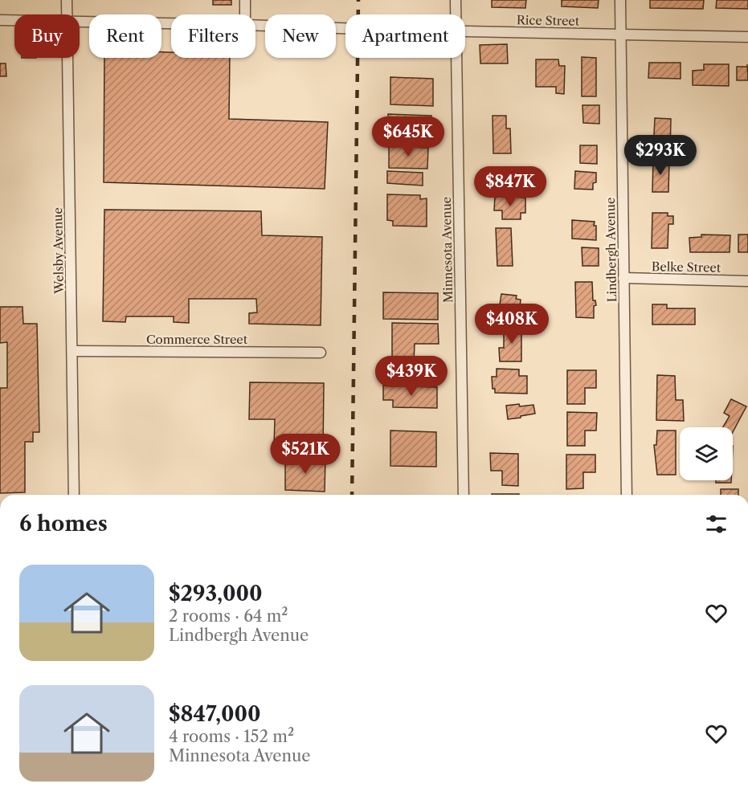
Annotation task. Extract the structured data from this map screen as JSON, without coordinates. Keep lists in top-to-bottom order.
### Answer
{
  "streets": {
    "street": [
      "Rice Street",
      "Minnesota Avenue",
      "Lindbergh Avenue",
      "Welsby Avenue",
      "Belke Street",
      "Commerce Street"
    ]
  },
  "crossings": [
    ["Rice Street", "Lindbergh Avenue"],
    ["Lindbergh Avenue", "Belke Street"],
    ["Welsby Avenue", "Commerce Street"]
  ],
  "page": {
    "chip": [
      "Buy",
      "Rent",
      "Filters",
      "New",
      "Apartment"
    ],
    "price": [
      "$645K",
      "$293K",
      "$847K",
      "$408K",
      "$439K",
      "$521K"
    ],
    "heading": "6 homes",
    "list": [
      {
        "name": "$293,000",
        "note": "2 rooms · 64 m² · Lindbergh Avenue"
      },
      {
        "name": "$847,000",
        "note": "4 rooms · 152 m² · Minnesota Avenue"
      }
    ]
  }
}
